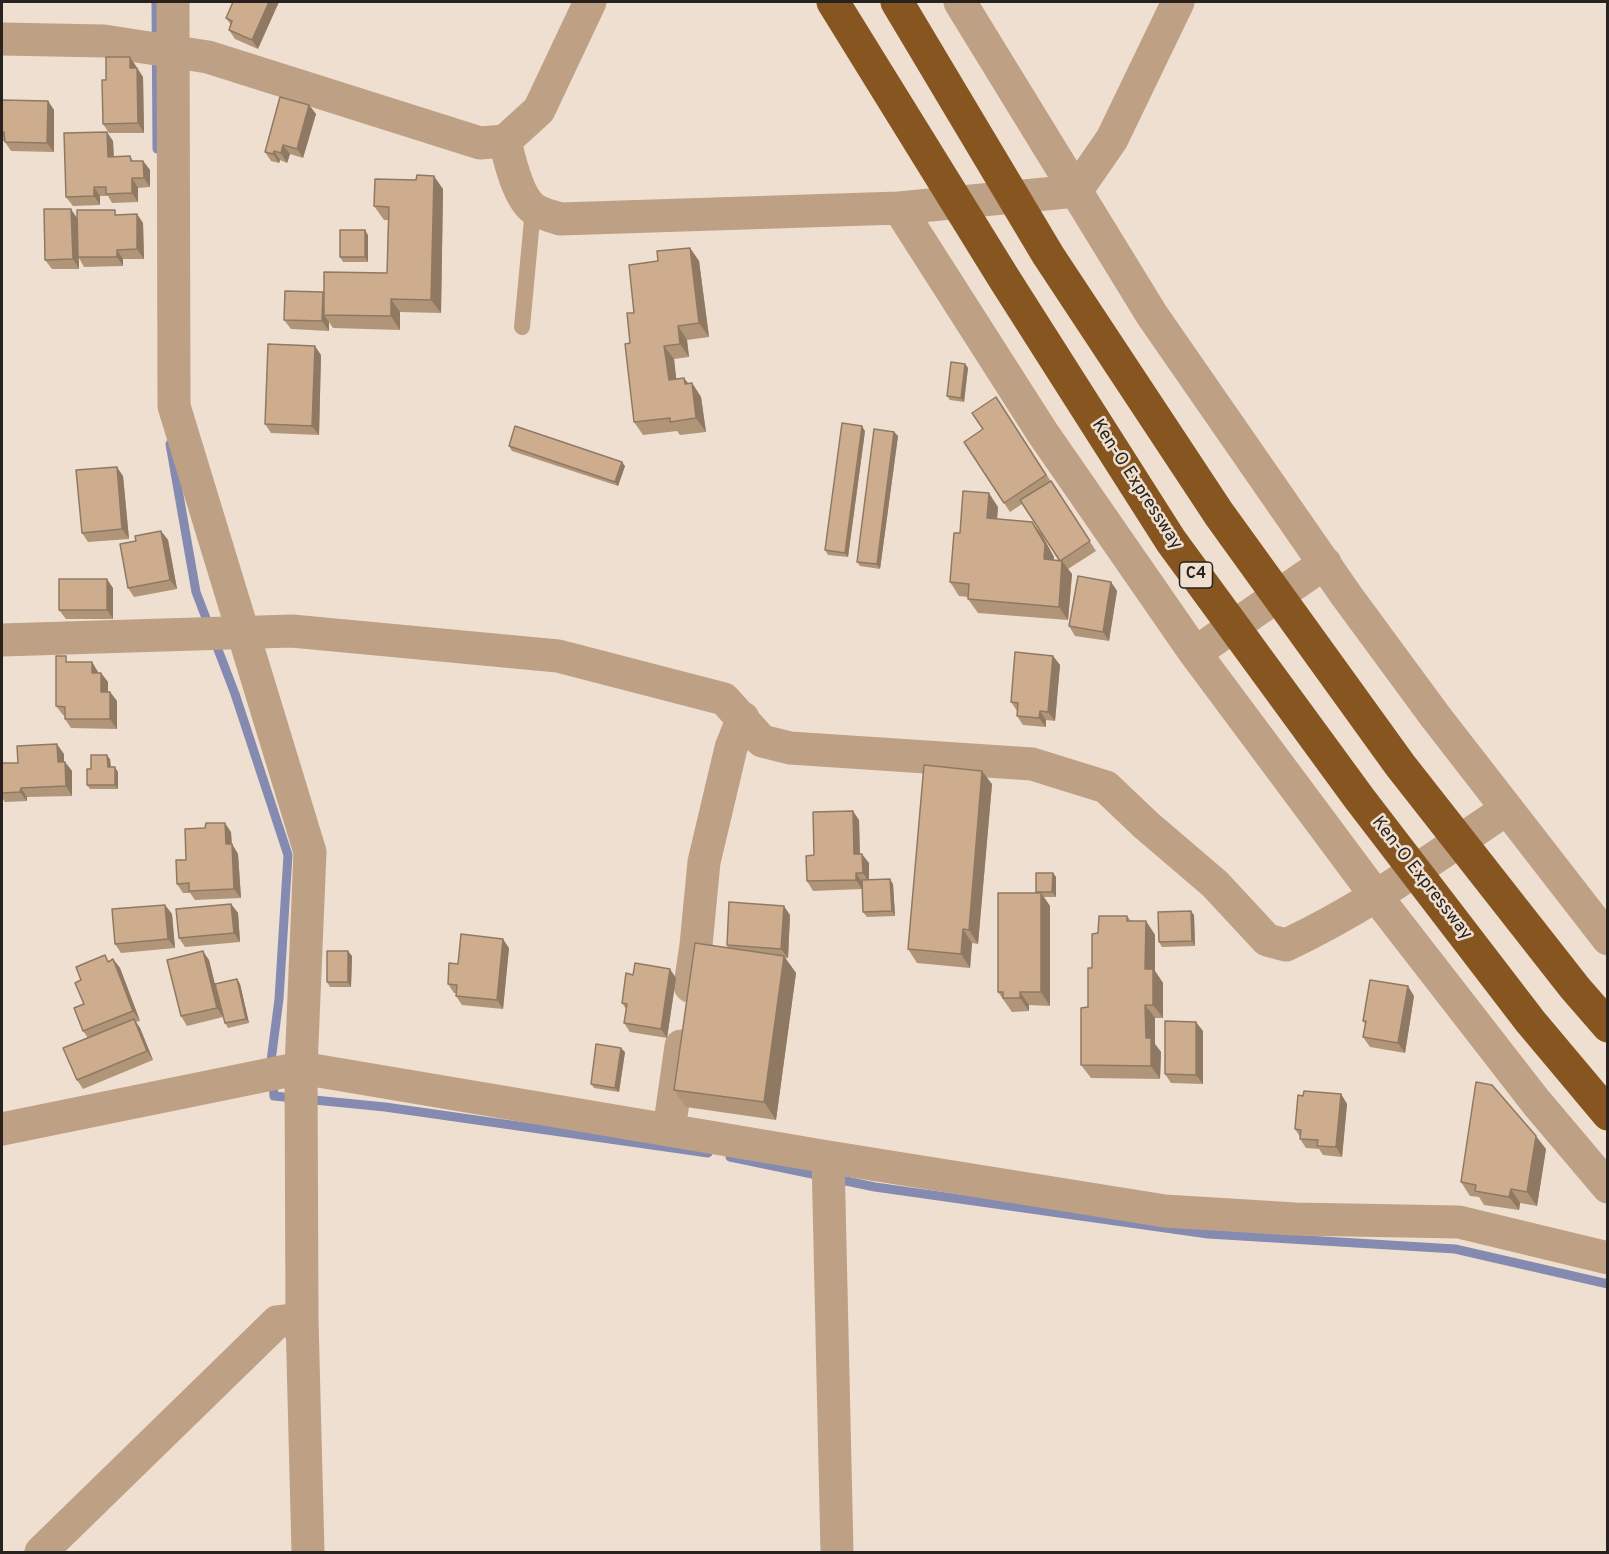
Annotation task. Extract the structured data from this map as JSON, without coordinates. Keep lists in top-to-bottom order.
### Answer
{
  "streets": {
    "highway": ["Ken-O Expressway", "C4"]
  }
}
